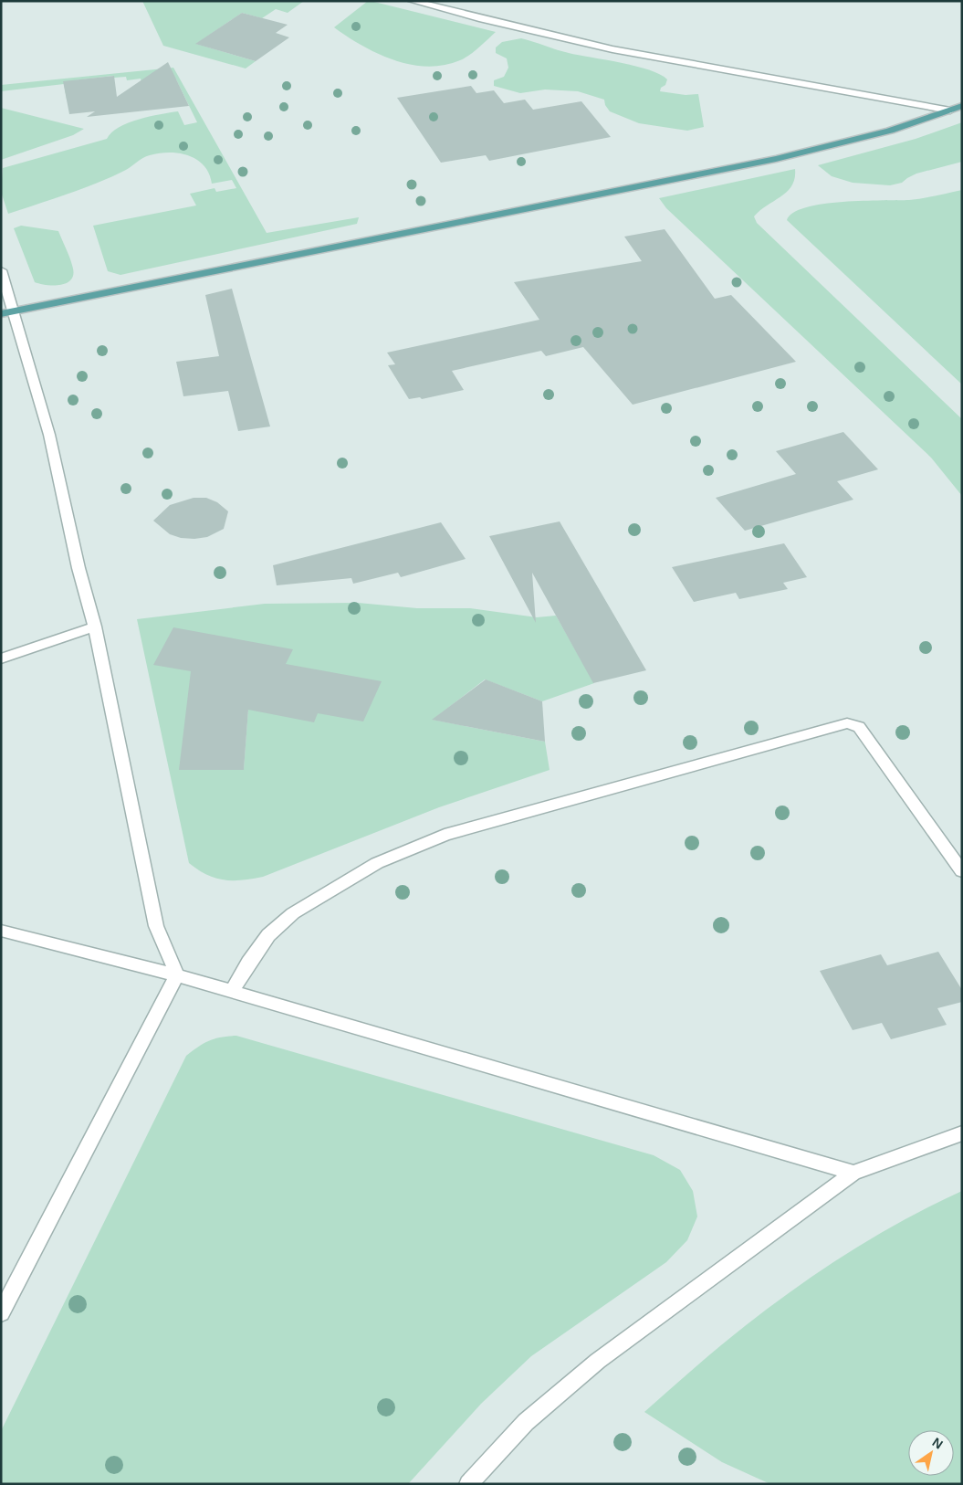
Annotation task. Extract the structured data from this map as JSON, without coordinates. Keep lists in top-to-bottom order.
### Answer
{
  "north": "top right"
}
